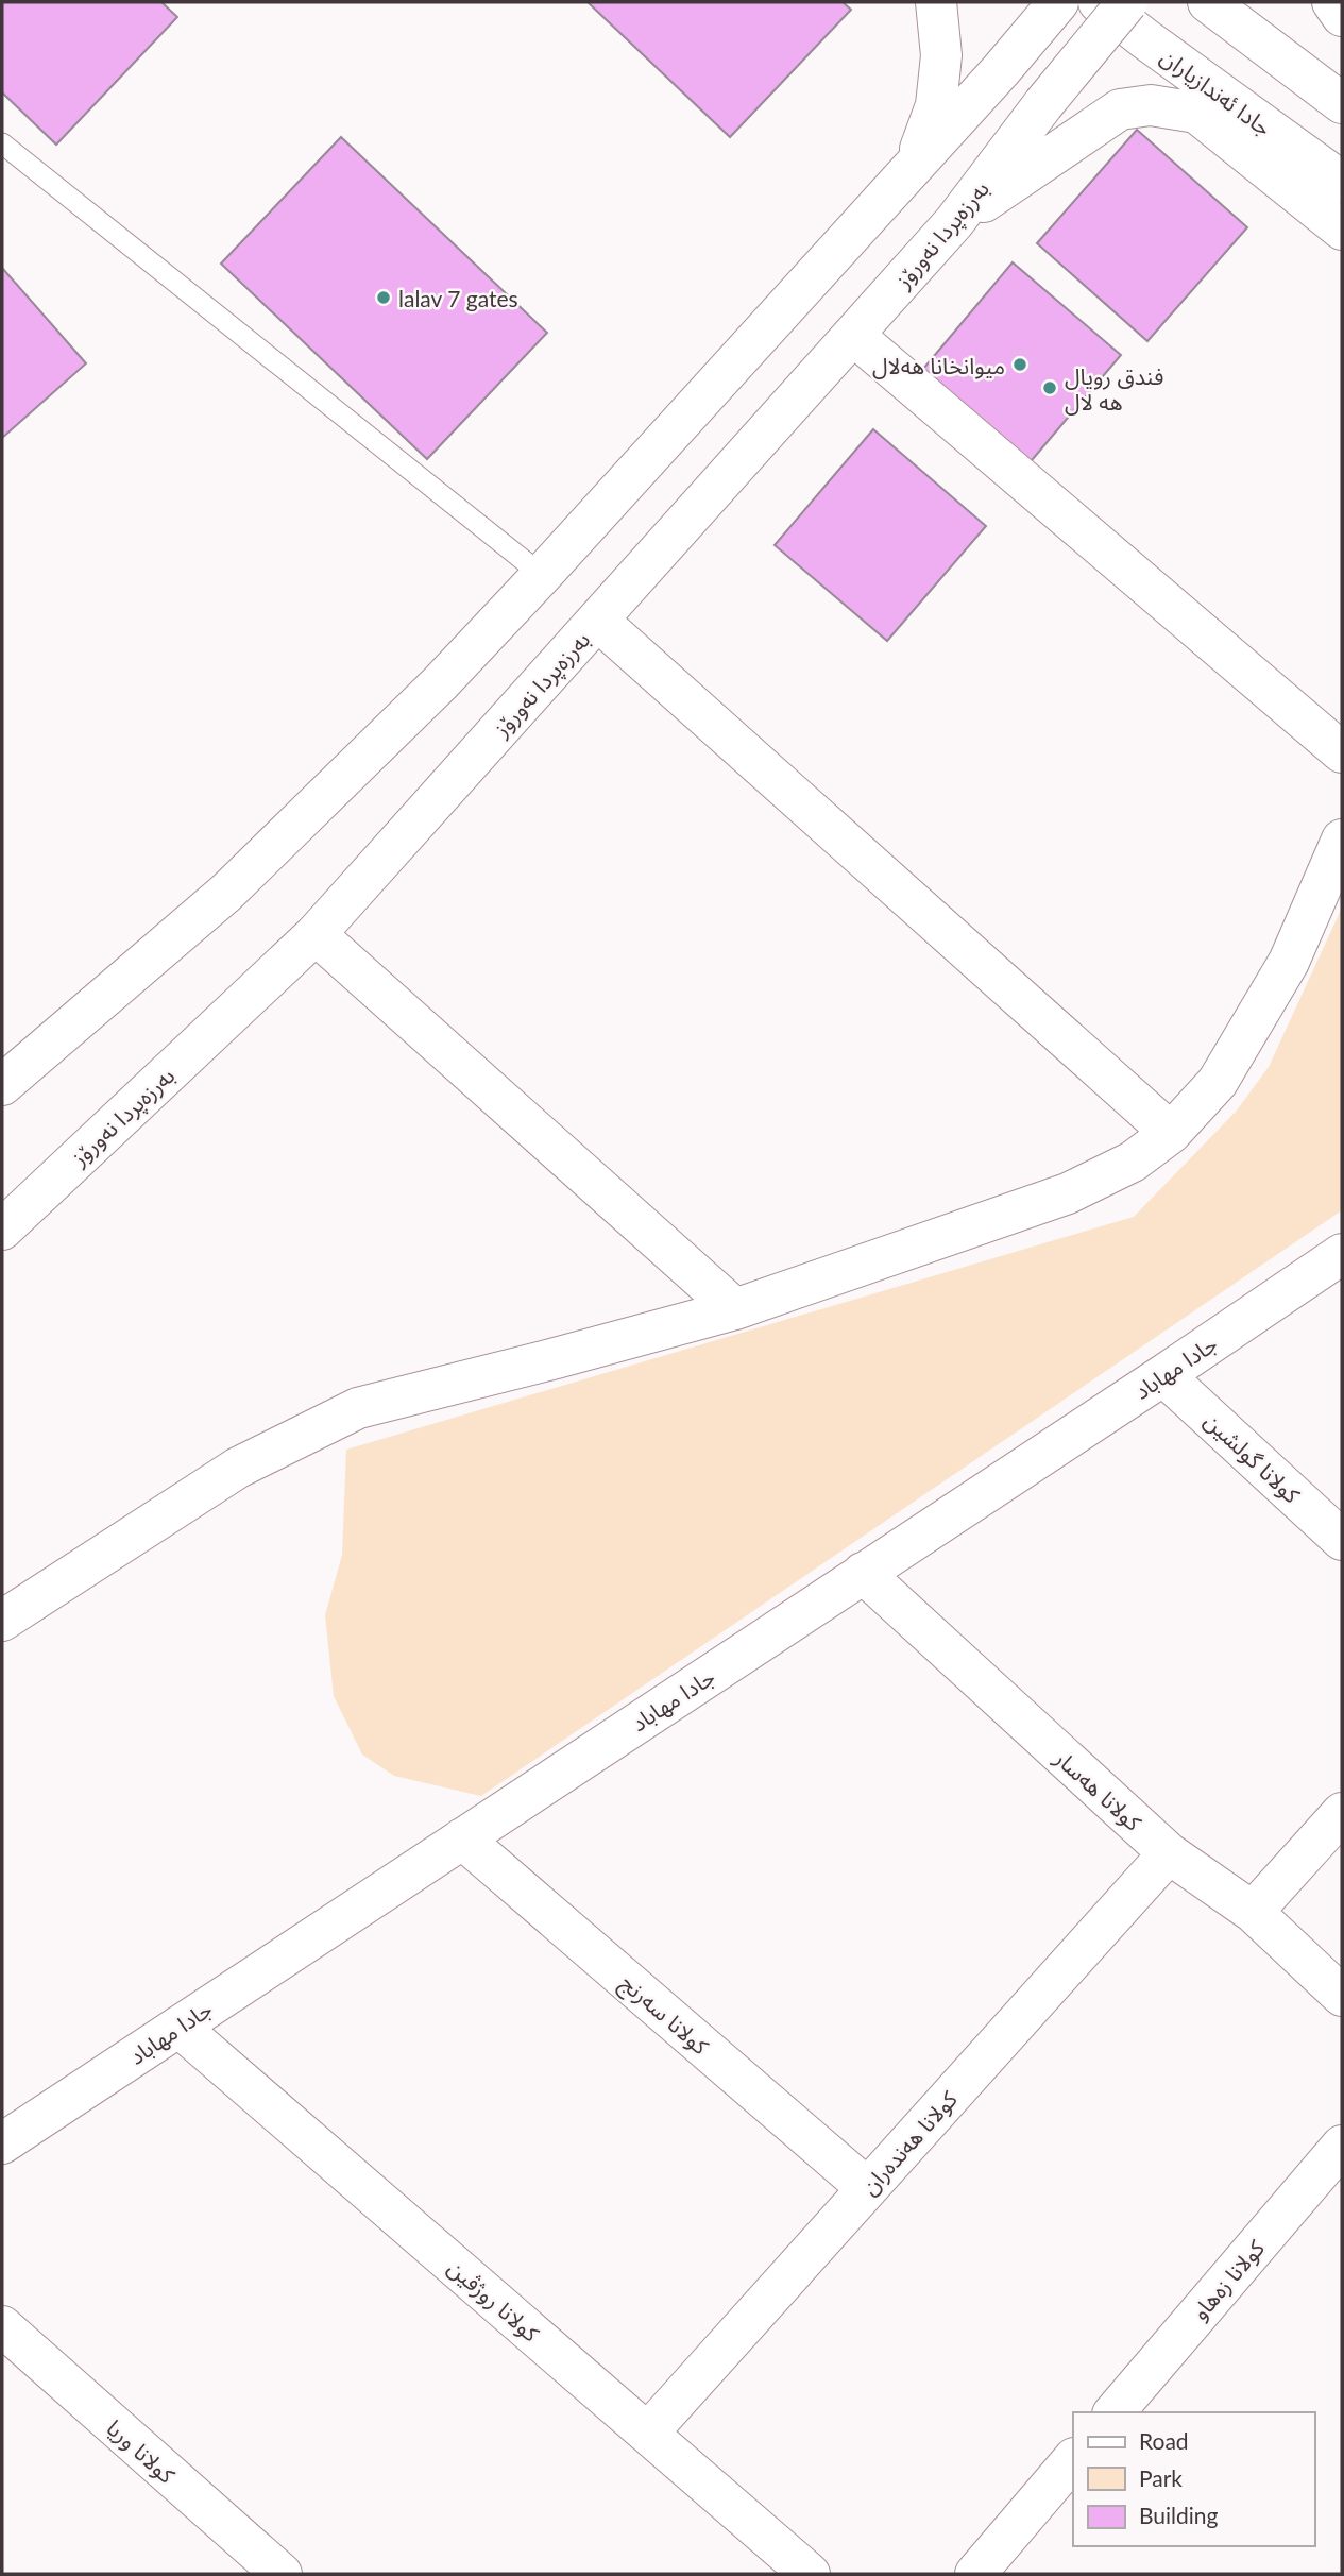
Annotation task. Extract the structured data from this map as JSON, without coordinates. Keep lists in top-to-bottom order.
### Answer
{
  "streets": {
    "street": [
      "جادا ئەندازیاران",
      "بەرزەپردا نەورۆز",
      "جادا مهاباد",
      "کولانا گولشین",
      "کولانا هه‌سار",
      "کولانا سەرنج",
      "کولانا هه‌نده‌ران",
      "کولانا زەهاو",
      "کولانا روژڤین",
      "کولانا وریا"
    ]
  },
  "crossings": [
    ["جادا مهاباد", "کولانا گولشین"],
    ["جادا مهاباد", "کولانا هه‌سار"],
    ["جادا مهاباد", "کولانا سەرنج"],
    ["جادا مهاباد", "کولانا روژڤین"],
    ["کولانا هه‌سار", "کولانا هه‌نده‌ران"],
    ["کولانا سەرنج", "کولانا هه‌نده‌ران"],
    ["کولانا هه‌نده‌ران", "کولانا روژڤین"]
  ],
  "places": ["lalav 7 gates", "میوانخانا هەلال", "فندق رويال هه لال"],
  "legend": ["Road", "Park", "Building"]
}
